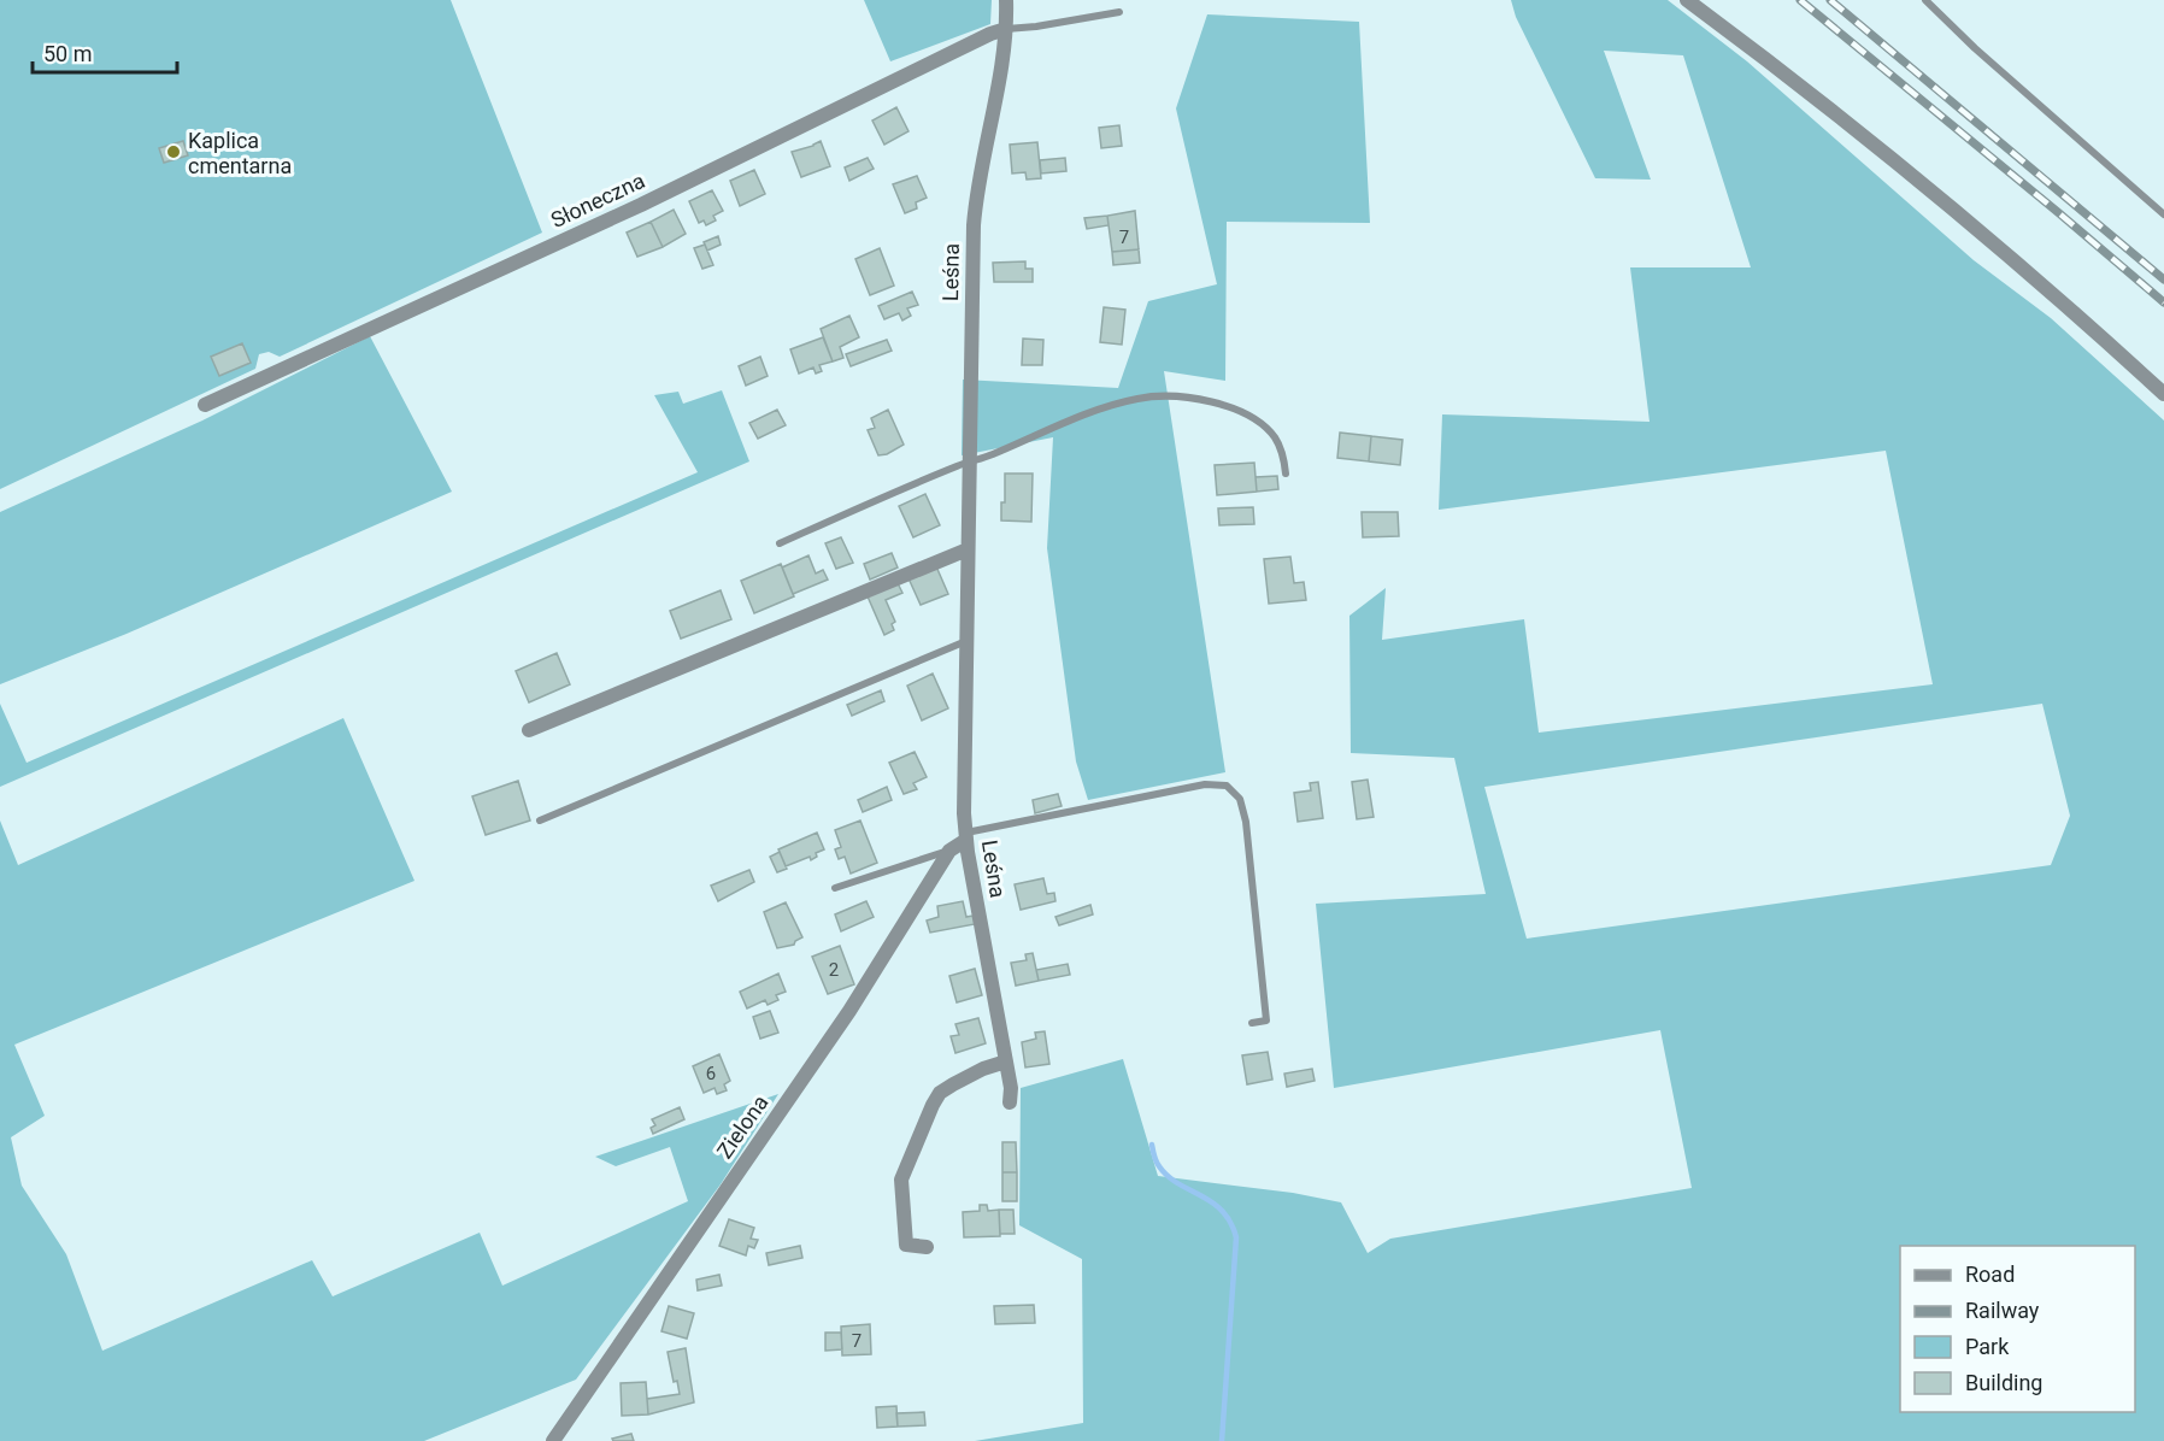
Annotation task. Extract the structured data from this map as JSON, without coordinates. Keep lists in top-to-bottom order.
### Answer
{
  "streets": {
    "street": ["Słoneczna", "Leśna", "Zielona"]
  },
  "crossings": [
    ["Słoneczna", "Leśna"],
    ["Leśna", "Zielona"]
  ],
  "places": ["Kaplica cmentarna"],
  "house_numbers": [
    "7",
    "2",
    "6",
    "7"
  ],
  "legend": [
    "Road",
    "Railway",
    "Park",
    "Building"
  ],
  "scale_bar": "50 m"
}
